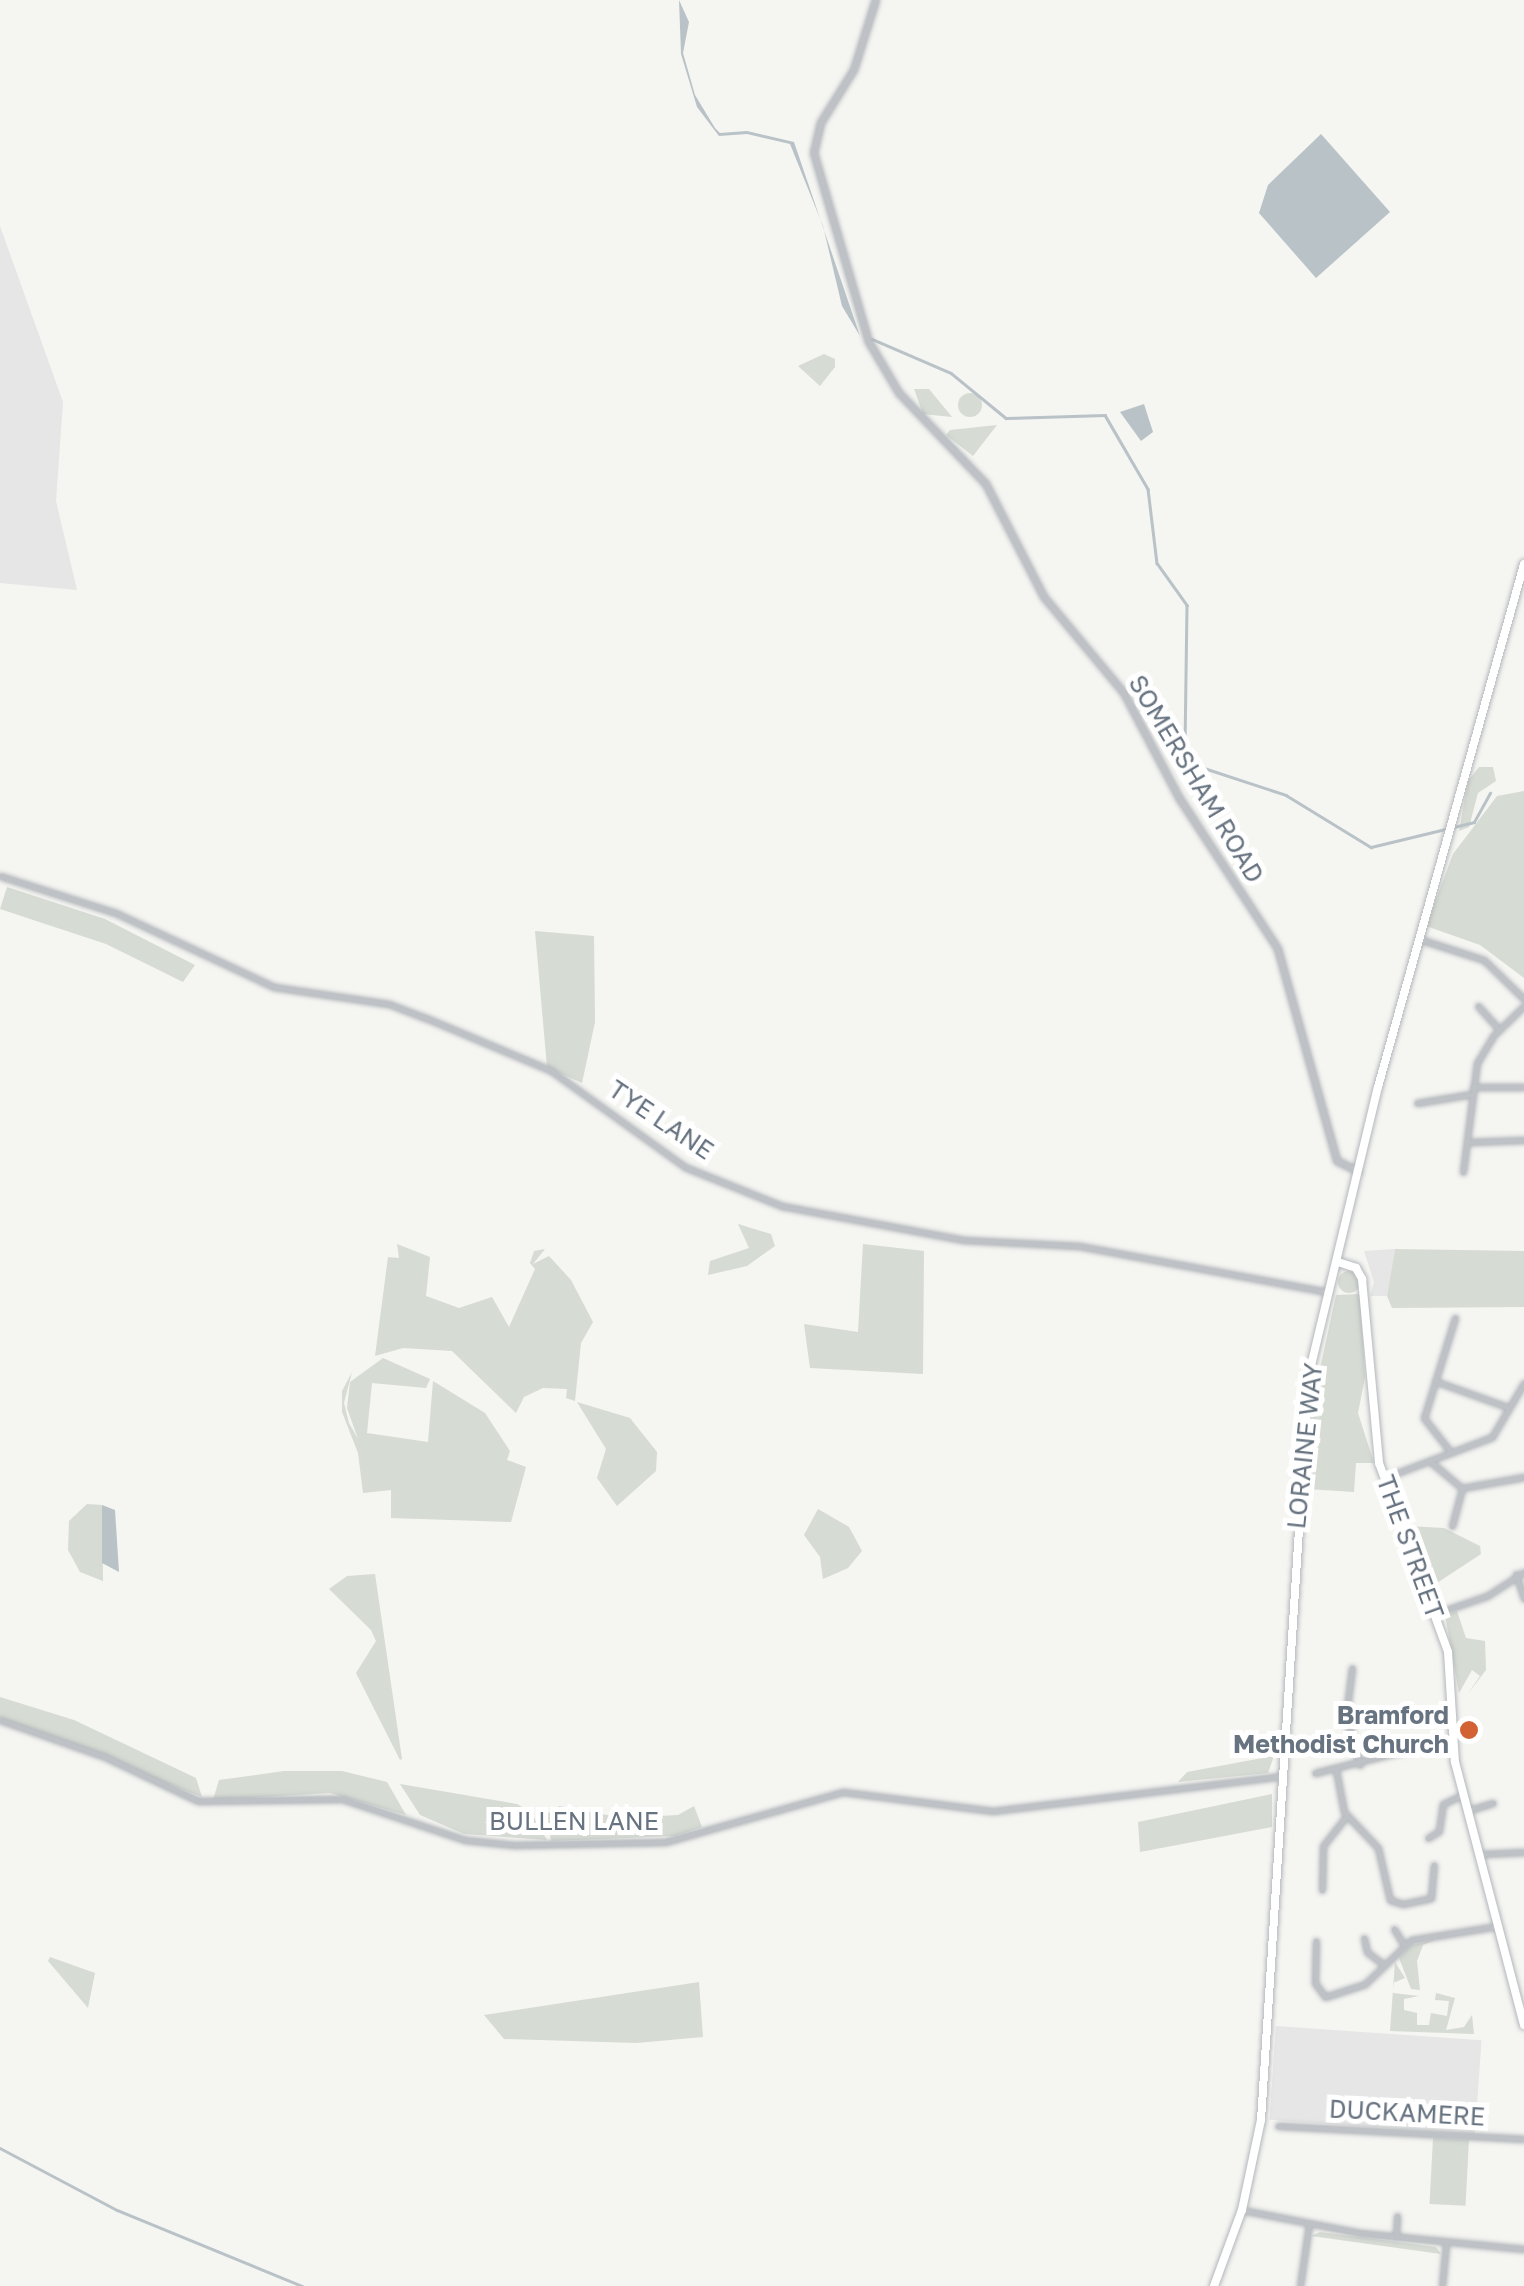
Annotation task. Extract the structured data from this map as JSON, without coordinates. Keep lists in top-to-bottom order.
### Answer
{
  "streets": {
    "main road": ["LORAINE WAY", "THE STREET"],
    "street": [
      "SOMERSHAM ROAD",
      "TYE LANE",
      "BULLEN LANE",
      "DUCKAMERE"
    ]
  },
  "crossings": [
    ["SOMERSHAM ROAD", "LORAINE WAY"],
    ["TYE LANE", "LORAINE WAY"],
    ["LORAINE WAY", "THE STREET"],
    ["LORAINE WAY", "BULLEN LANE"]
  ],
  "places": ["Bramford Methodist Church"]
}
